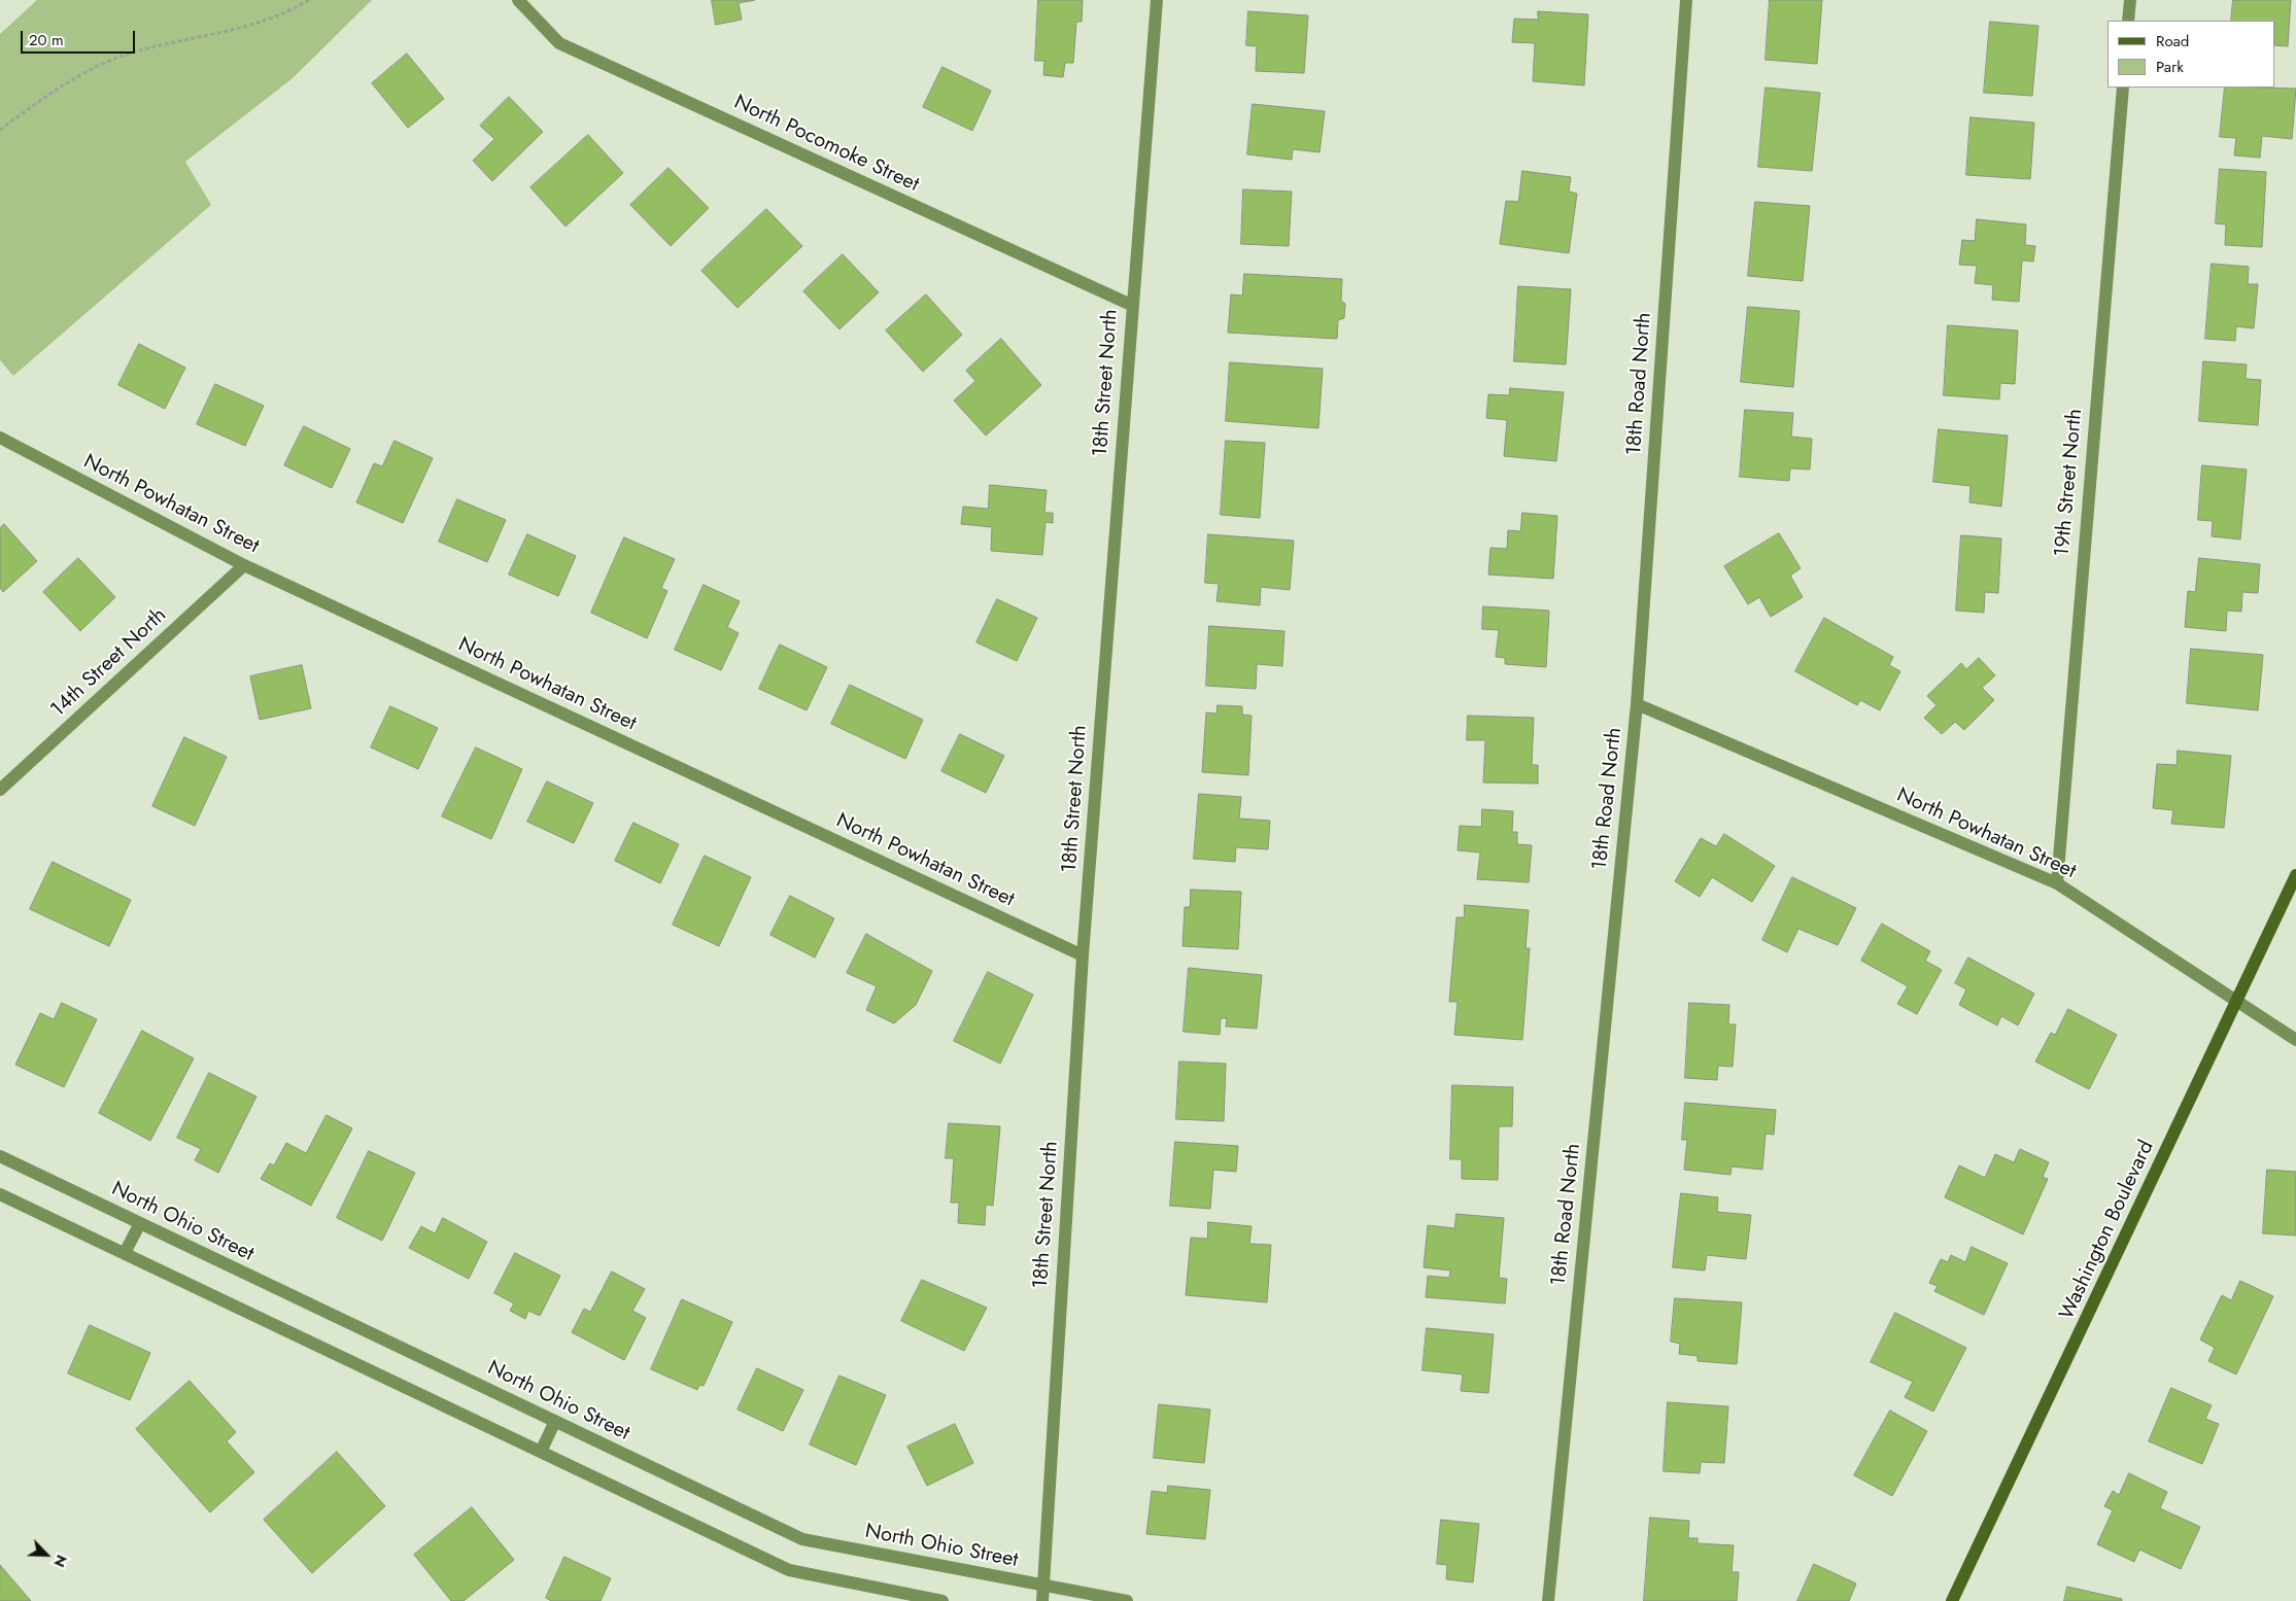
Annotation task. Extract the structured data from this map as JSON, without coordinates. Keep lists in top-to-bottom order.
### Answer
{
  "streets": {
    "main road": ["Washington Boulevard"],
    "street": [
      "North Pocomoke Street",
      "18th Street North",
      "18th Road North",
      "19th Street North",
      "North Powhatan Street",
      "14th Street North",
      "North Ohio Street"
    ]
  },
  "crossings": [
    ["North Pocomoke Street", "18th Street North"],
    ["18th Street North", "North Powhatan Street"],
    ["18th Street North", "North Ohio Street"],
    ["18th Road North", "North Powhatan Street"],
    ["19th Street North", "North Powhatan Street"],
    ["North Powhatan Street", "14th Street North"],
    ["North Powhatan Street", "Washington Boulevard"]
  ],
  "legend": ["Road", "Park"],
  "scale_bar": "20 m",
  "north": "bottom right"
}
